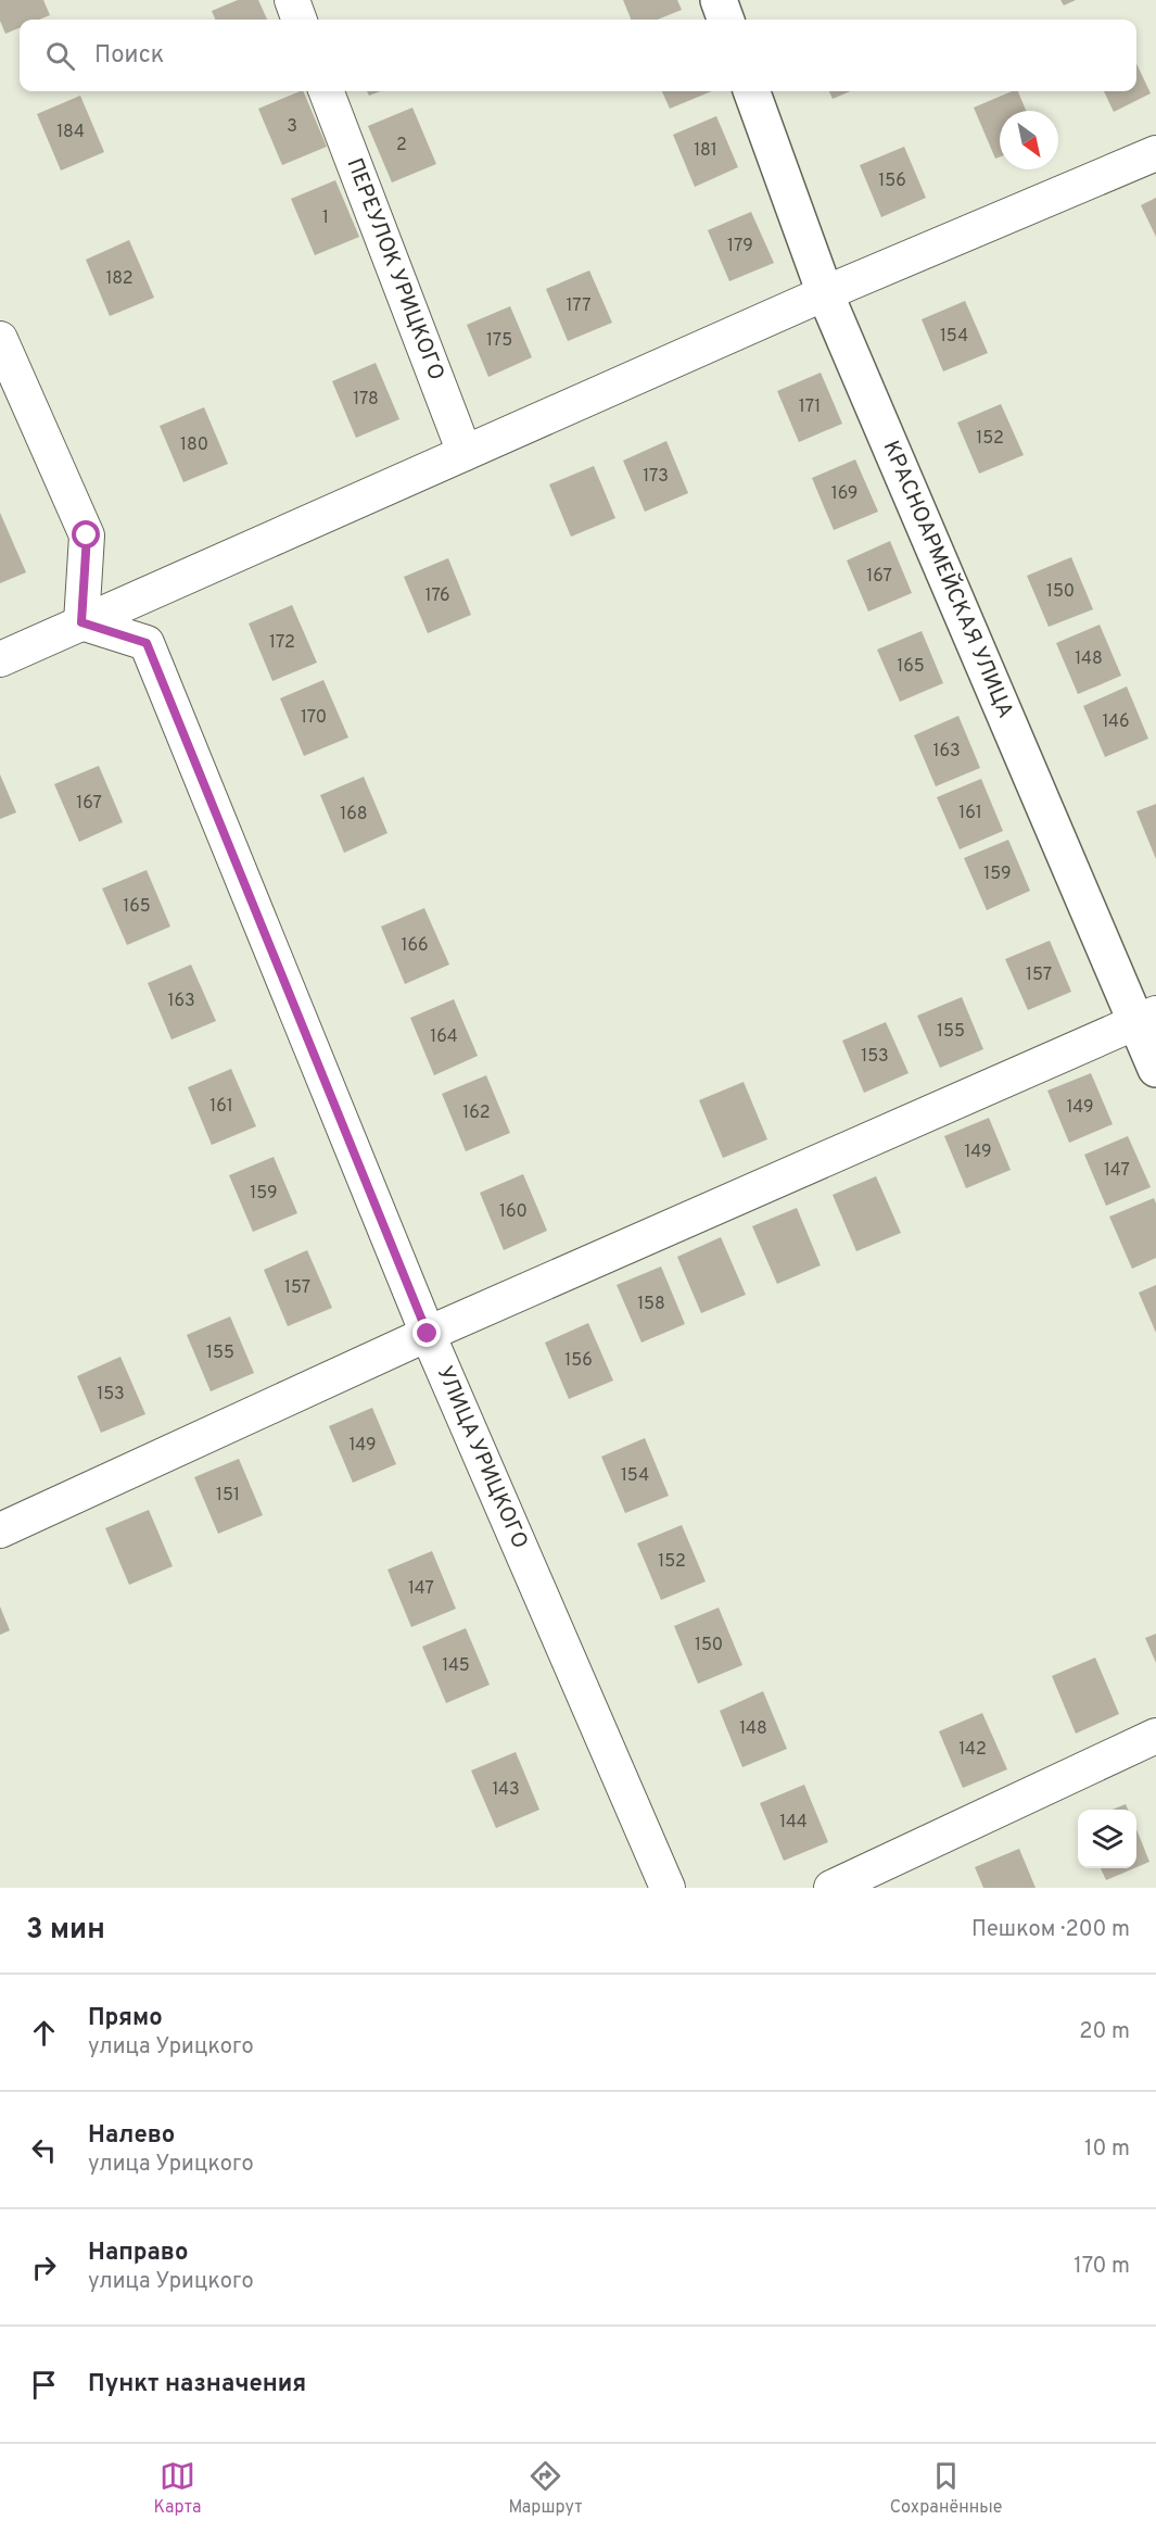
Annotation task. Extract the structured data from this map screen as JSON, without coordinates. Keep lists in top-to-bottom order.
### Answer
{
  "streets": {
    "street": ["ПЕРЕУЛОК УРИЦКОГО", "КРАСНОАРМЕЙСКАЯ УЛИЦА", "УЛИЦА УРИЦКОГО"]
  },
  "house_numbers": [
    "3",
    "184",
    "2",
    "181",
    "156",
    "1",
    "179",
    "182",
    "177",
    "154",
    "175",
    "178",
    "171",
    "152",
    "180",
    "173",
    "169",
    "167",
    "150",
    "176",
    "172",
    "148",
    "165",
    "170",
    "146",
    "163",
    "167",
    "161",
    "168",
    "159",
    "165",
    "166",
    "157",
    "163",
    "155",
    "164",
    "153",
    "161",
    "149",
    "162",
    "149",
    "147",
    "159",
    "160",
    "157",
    "158",
    "155",
    "156",
    "153",
    "149",
    "154",
    "151",
    "152",
    "147",
    "150",
    "145",
    "148",
    "142",
    "143",
    "144"
  ],
  "north": "bottom right",
  "page": {
    "search": "Поиск",
    "heading": ["3 мин", "Пешком · 200 m"],
    "list": [
      ["Прямо", "улица Урицкого", "20 m"],
      ["Налево", "улица Урицкого", "10 m"],
      ["Направо", "улица Урицкого", "170 m"],
      "Пункт назначения"
    ],
    "nav": ["Карта", "Маршрут", "Сохранённые"]
  }
}
